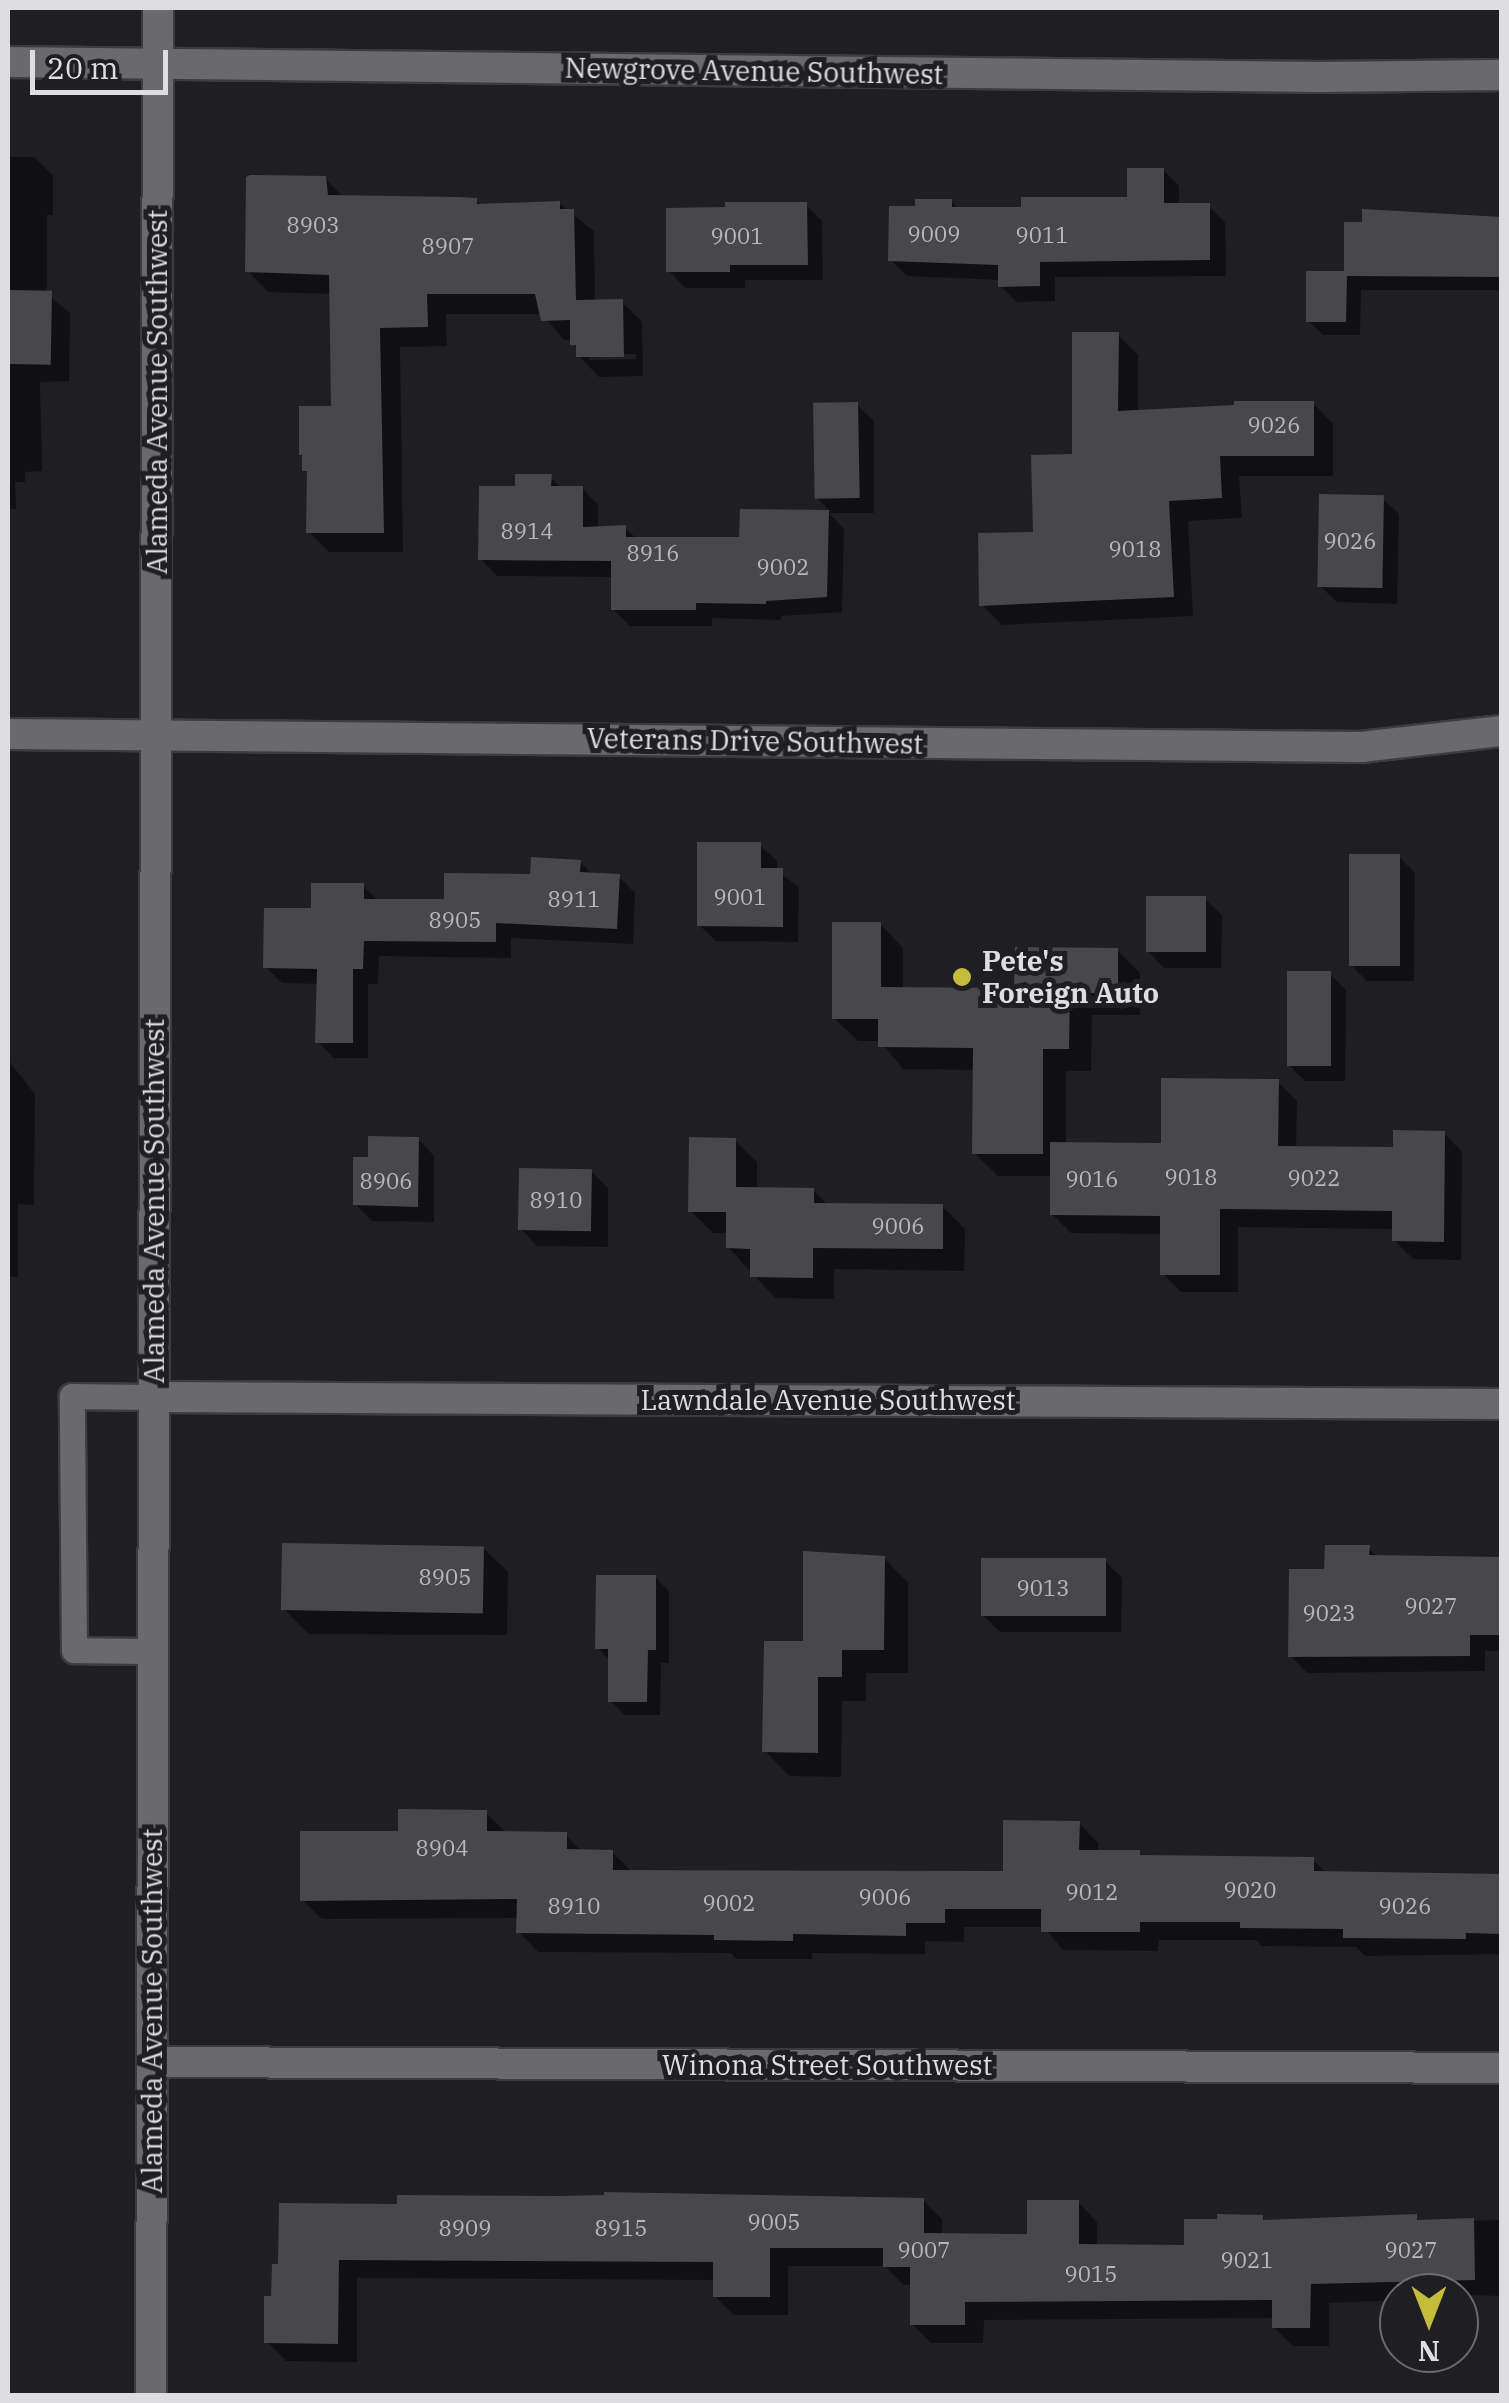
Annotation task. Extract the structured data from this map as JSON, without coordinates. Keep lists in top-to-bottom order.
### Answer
{
  "streets": {
    "street": [
      "Newgrove Avenue Southwest",
      "Alameda Avenue Southwest",
      "Veterans Drive Southwest",
      "Lawndale Avenue Southwest",
      "Winona Street Southwest"
    ]
  },
  "crossings": [
    ["Newgrove Avenue Southwest", "Alameda Avenue Southwest"],
    ["Alameda Avenue Southwest", "Veterans Drive Southwest"],
    ["Alameda Avenue Southwest", "Lawndale Avenue Southwest"],
    ["Alameda Avenue Southwest", "Winona Street Southwest"]
  ],
  "places": ["Pete's Foreign Auto"],
  "house_numbers": [
    "8903",
    "9009",
    "9011",
    "9001",
    "8907",
    "9026",
    "8914",
    "9026",
    "9018",
    "8916",
    "9002",
    "9001",
    "8911",
    "8905",
    "9018",
    "9022",
    "9016",
    "8906",
    "8910",
    "9006",
    "8905",
    "9013",
    "9027",
    "9023",
    "8904",
    "9020",
    "9012",
    "9006",
    "9002",
    "8910",
    "9026",
    "9005",
    "8909",
    "8915",
    "9007",
    "9027",
    "9021",
    "9015"
  ],
  "scale_bar": "20 m",
  "north": "bottom"
}
